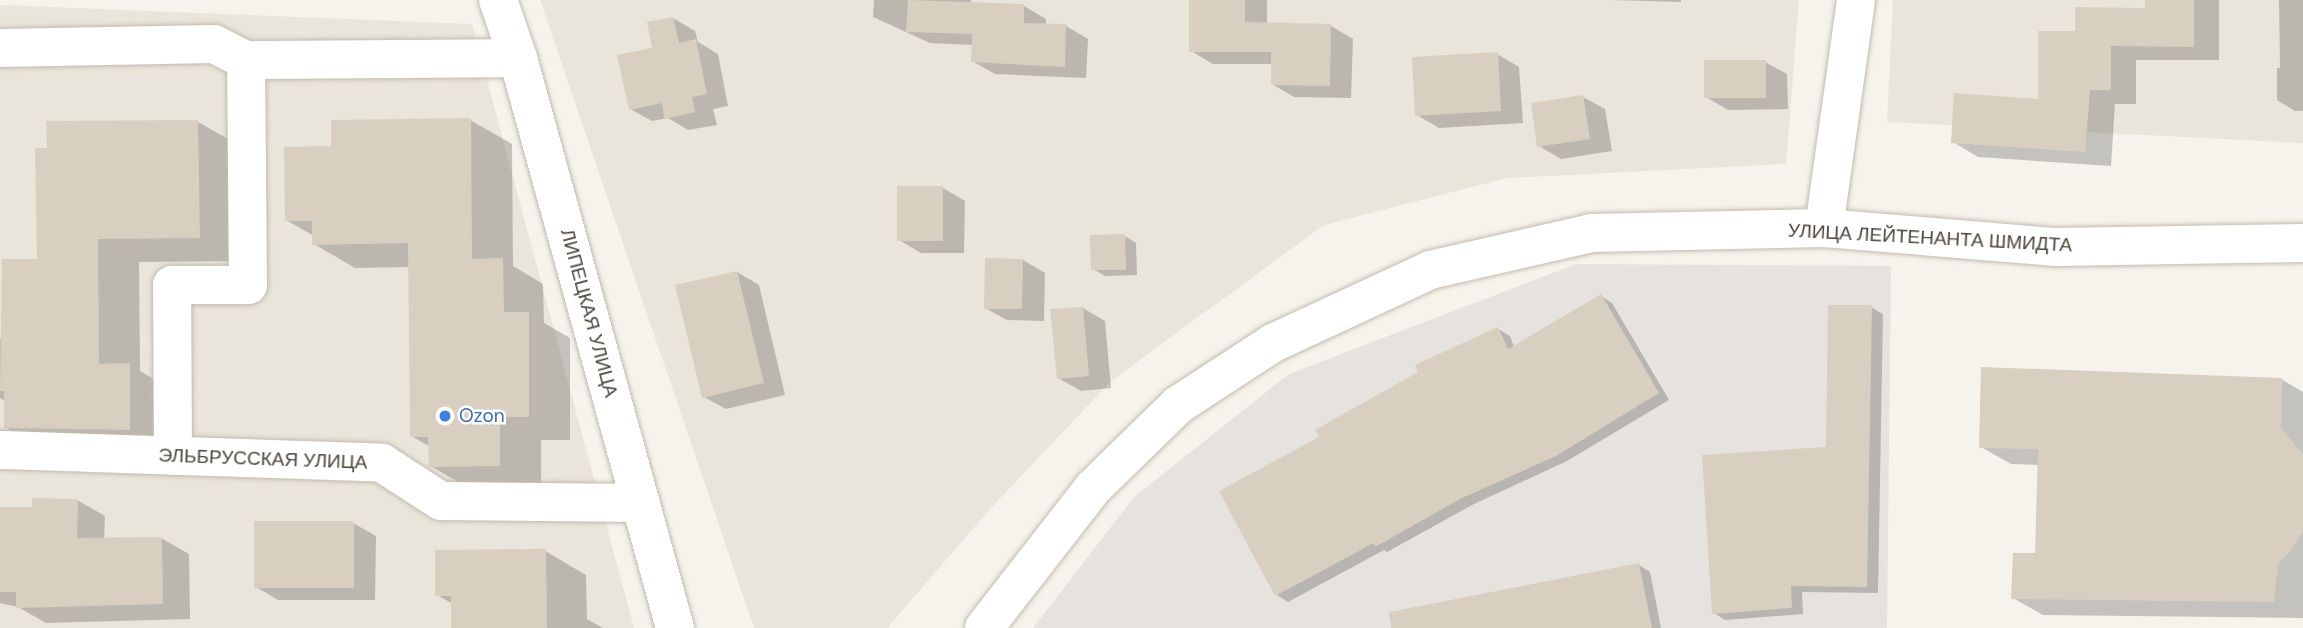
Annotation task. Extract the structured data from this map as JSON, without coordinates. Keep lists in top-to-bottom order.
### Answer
{
  "streets": {
    "street": ["УЛИЦА ЛЕЙТЕНАНТА ШМИДТА", "ЛИПЕЦКАЯ УЛИЦА", "ЭЛЬБРУССКАЯ УЛИЦА"]
  },
  "crossings": [
    ["ЛИПЕЦКАЯ УЛИЦА", "ЭЛЬБРУССКАЯ УЛИЦА"]
  ],
  "places": ["Ozon"]
}
